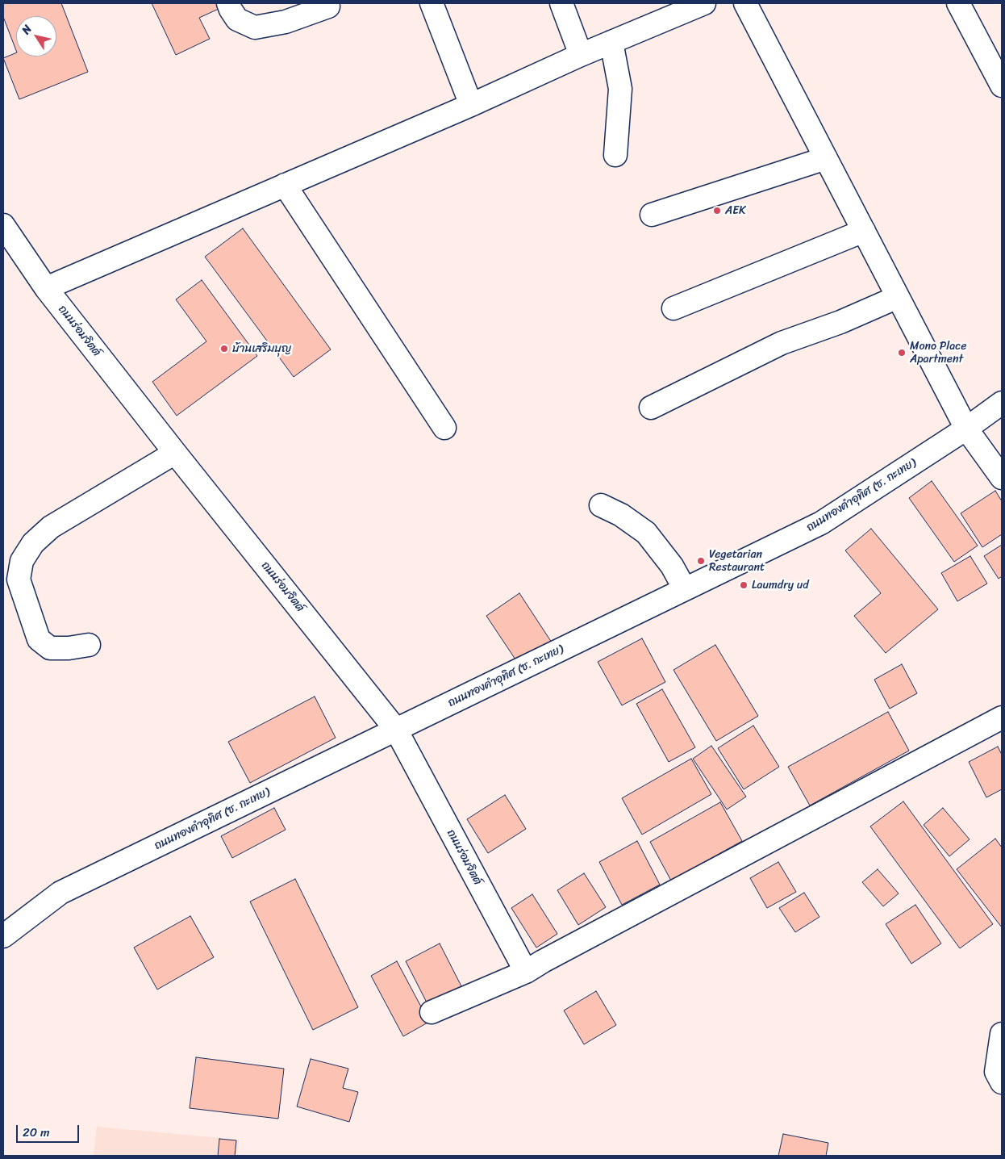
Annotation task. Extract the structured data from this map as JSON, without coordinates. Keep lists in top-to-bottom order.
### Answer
{
  "streets": {
    "street": ["ถนนร่อมจิตต์", "ถนนทองคำอุทิศ (ซ. กะเทย)"]
  },
  "crossings": [
    ["ถนนร่อมจิตต์", "ถนนทองคำอุทิศ (ซ. กะเทย)"]
  ],
  "places": [
    "AEK",
    "บ้านเสริมบุญ",
    "Mono Place Apartment",
    "Vegetarian Restaurant",
    "Laumdry ud"
  ],
  "scale_bar": "20 m",
  "north": "top left"
}
